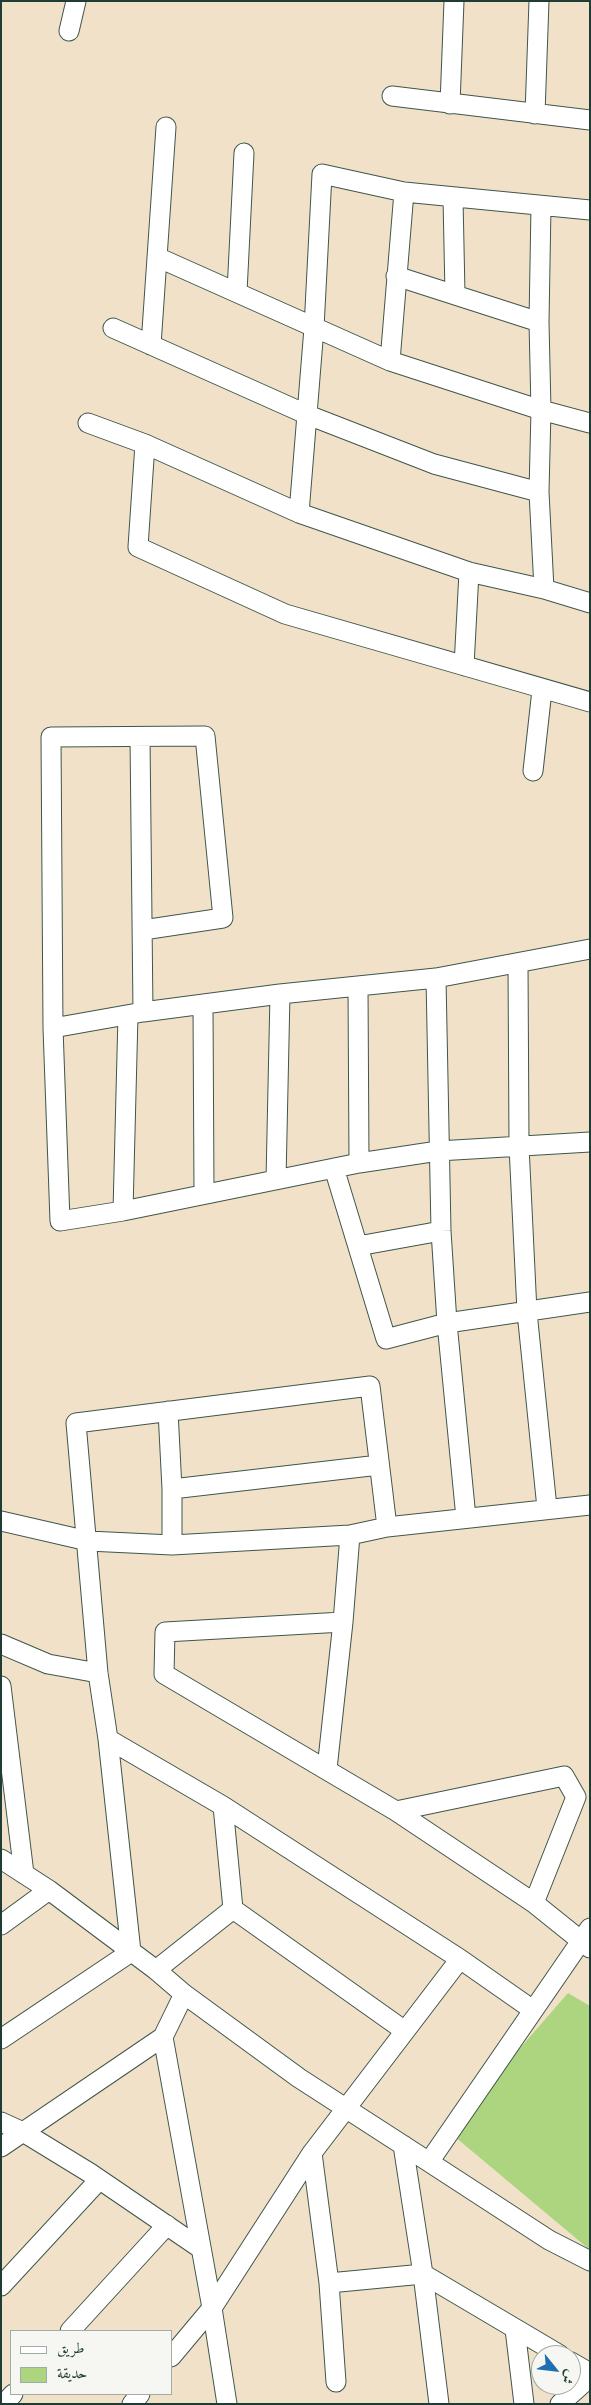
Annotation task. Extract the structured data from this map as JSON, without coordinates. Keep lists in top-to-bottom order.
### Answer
{
  "legend": ["طريق", "حديقة"],
  "north": "bottom right"
}
